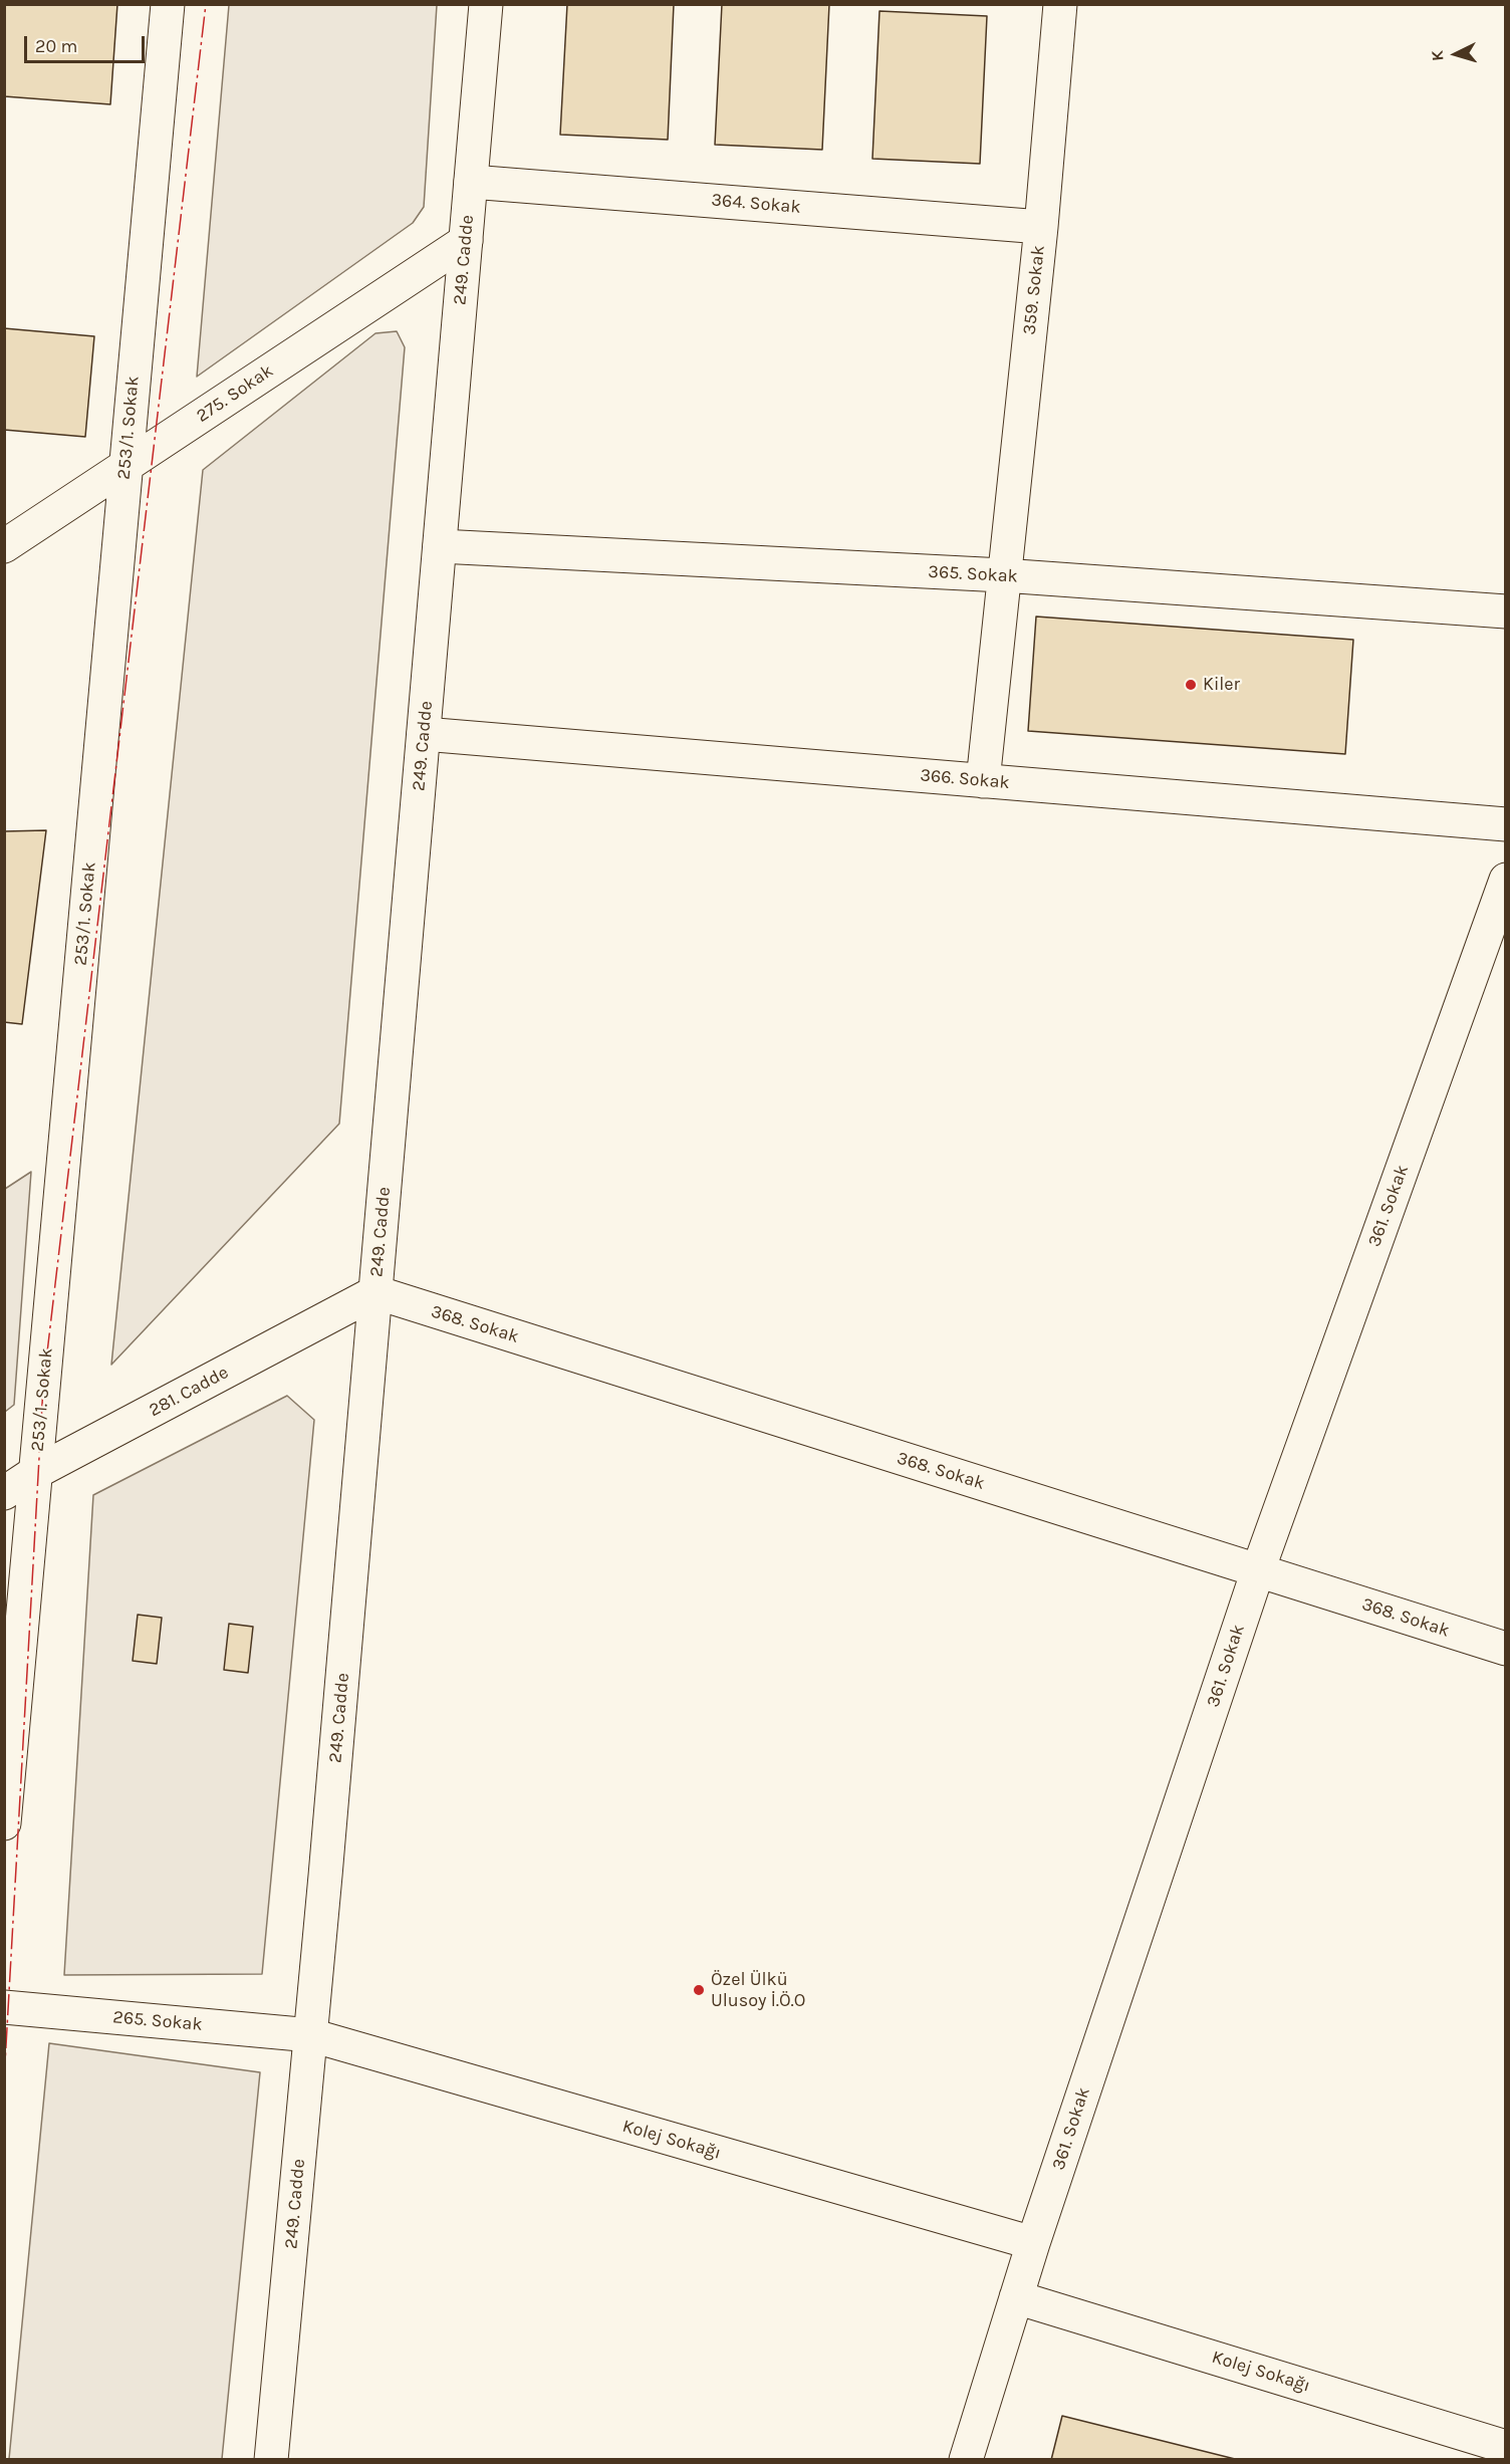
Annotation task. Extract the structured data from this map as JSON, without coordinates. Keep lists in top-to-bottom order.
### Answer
{
  "streets": {
    "street": [
      "364. Sokak",
      "249. Cadde",
      "359. Sokak",
      "275. Sokak",
      "253/1. Sokak",
      "365. Sokak",
      "366. Sokak",
      "361. Sokak",
      "368. Sokak",
      "281. Cadde",
      "265. Sokak",
      "Kolej Sokağı"
    ]
  },
  "crossings": [
    ["364. Sokak", "249. Cadde"],
    ["364. Sokak", "359. Sokak"],
    ["249. Cadde", "275. Sokak"],
    ["249. Cadde", "365. Sokak"],
    ["249. Cadde", "366. Sokak"],
    ["249. Cadde", "368. Sokak"],
    ["249. Cadde", "281. Cadde"],
    ["249. Cadde", "265. Sokak"],
    ["249. Cadde", "Kolej Sokağı"],
    ["359. Sokak", "365. Sokak"],
    ["359. Sokak", "366. Sokak"],
    ["275. Sokak", "253/1. Sokak"],
    ["253/1. Sokak", "281. Cadde"],
    ["361. Sokak", "368. Sokak"],
    ["361. Sokak", "Kolej Sokağı"],
    ["368. Sokak", "281. Cadde"],
    ["265. Sokak", "Kolej Sokağı"]
  ],
  "places": ["Kiler", "Özel Ülkü Ulusoy İ.Ö.O"],
  "scale_bar": "20 m",
  "north": "left"
}
